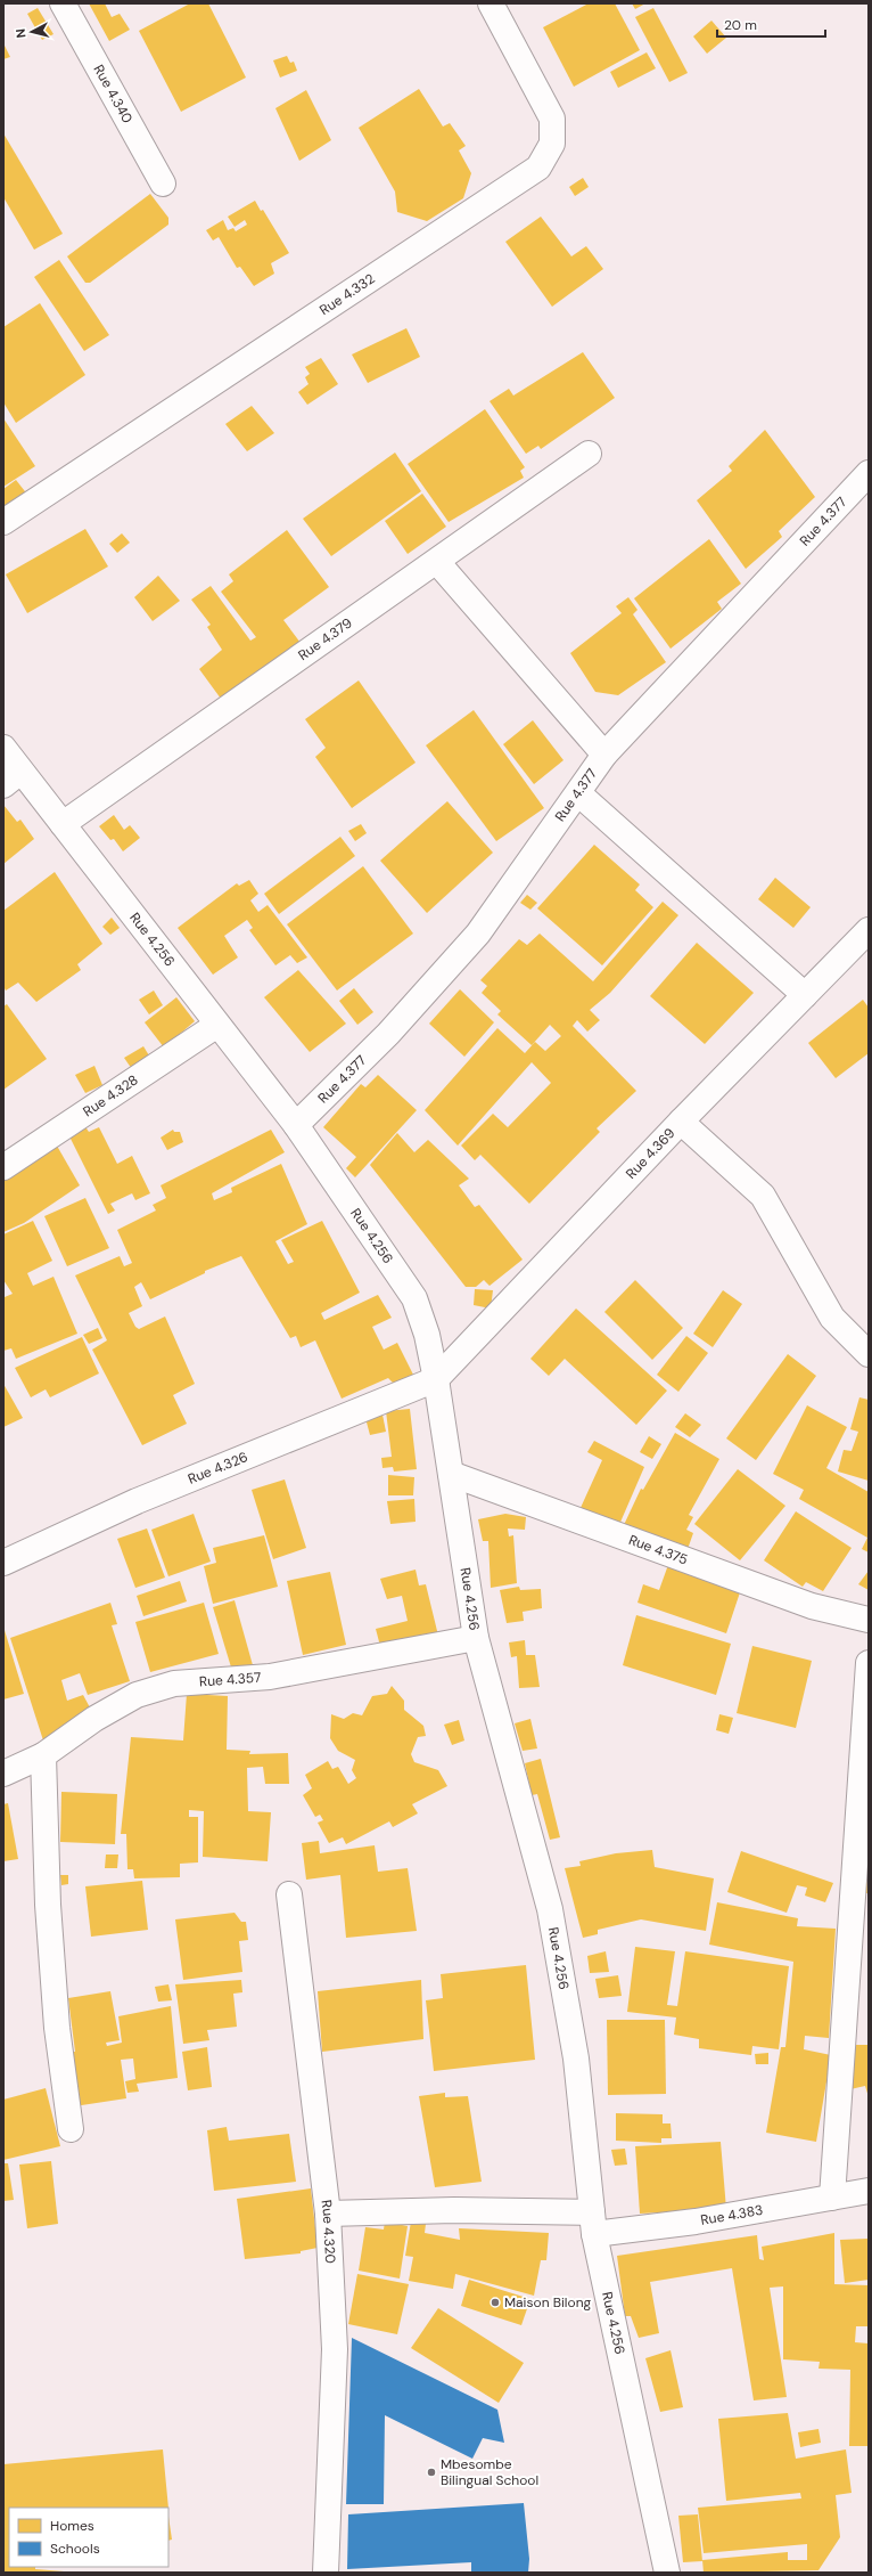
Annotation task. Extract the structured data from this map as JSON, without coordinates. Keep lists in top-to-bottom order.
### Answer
{
  "streets": {
    "street": [
      "Rue 4.340",
      "Rue 4.332",
      "Rue 4.377",
      "Rue 4.379",
      "Rue 4.256",
      "Rue 4.328",
      "Rue 4.369",
      "Rue 4.326",
      "Rue 4.375",
      "Rue 4.357",
      "Rue 4.383",
      "Rue 4.320"
    ]
  },
  "crossings": [
    ["Rue 4.377", "Rue 4.256"],
    ["Rue 4.379", "Rue 4.256"],
    ["Rue 4.256", "Rue 4.328"],
    ["Rue 4.256", "Rue 4.369"],
    ["Rue 4.256", "Rue 4.326"],
    ["Rue 4.256", "Rue 4.375"],
    ["Rue 4.256", "Rue 4.357"],
    ["Rue 4.256", "Rue 4.383"],
    ["Rue 4.369", "Rue 4.326"],
    ["Rue 4.383", "Rue 4.320"]
  ],
  "places": ["Maison Bilong", "Mbesombe Bilingual School"],
  "legend": ["Homes", "Schools"],
  "scale_bar": "20 m",
  "north": "left"
}
